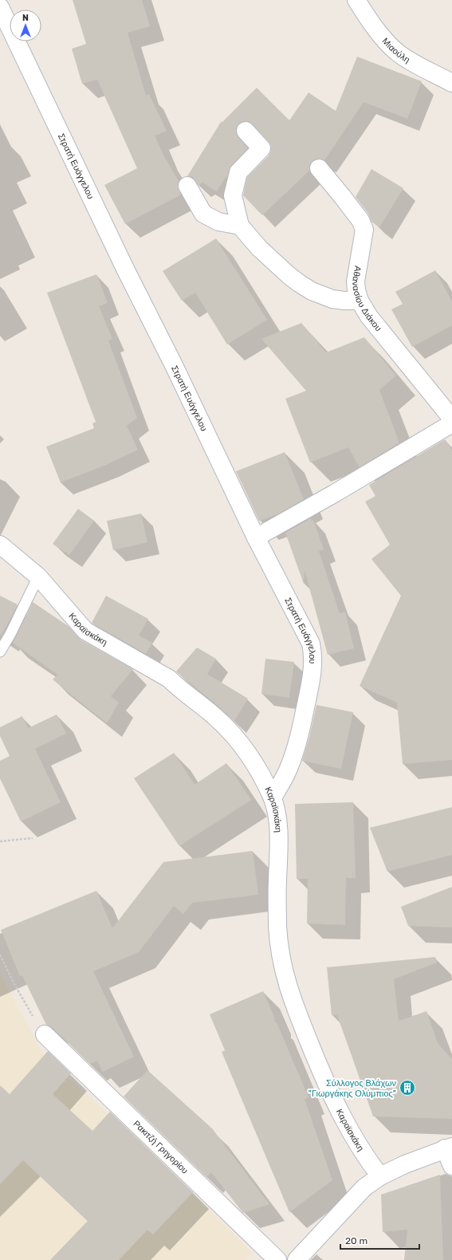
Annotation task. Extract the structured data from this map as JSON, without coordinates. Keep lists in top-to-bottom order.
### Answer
{
  "streets": {
    "street": [
      "Μιαούλη",
      "Στρατή Ευάγγελου",
      "Αθανασίου Διάκου",
      "Καραϊσκάκη",
      "Ρακιτζή Γρηγορίου"
    ]
  },
  "crossings": [
    ["Στρατή Ευάγγελου", "Καραϊσκάκη"]
  ],
  "places": {
    "building": ["Σύλλογος Βλάχων \"Γιωργάκης Ολύμπιος\""]
  },
  "scale_bar": "20 m",
  "north": "top"
}
